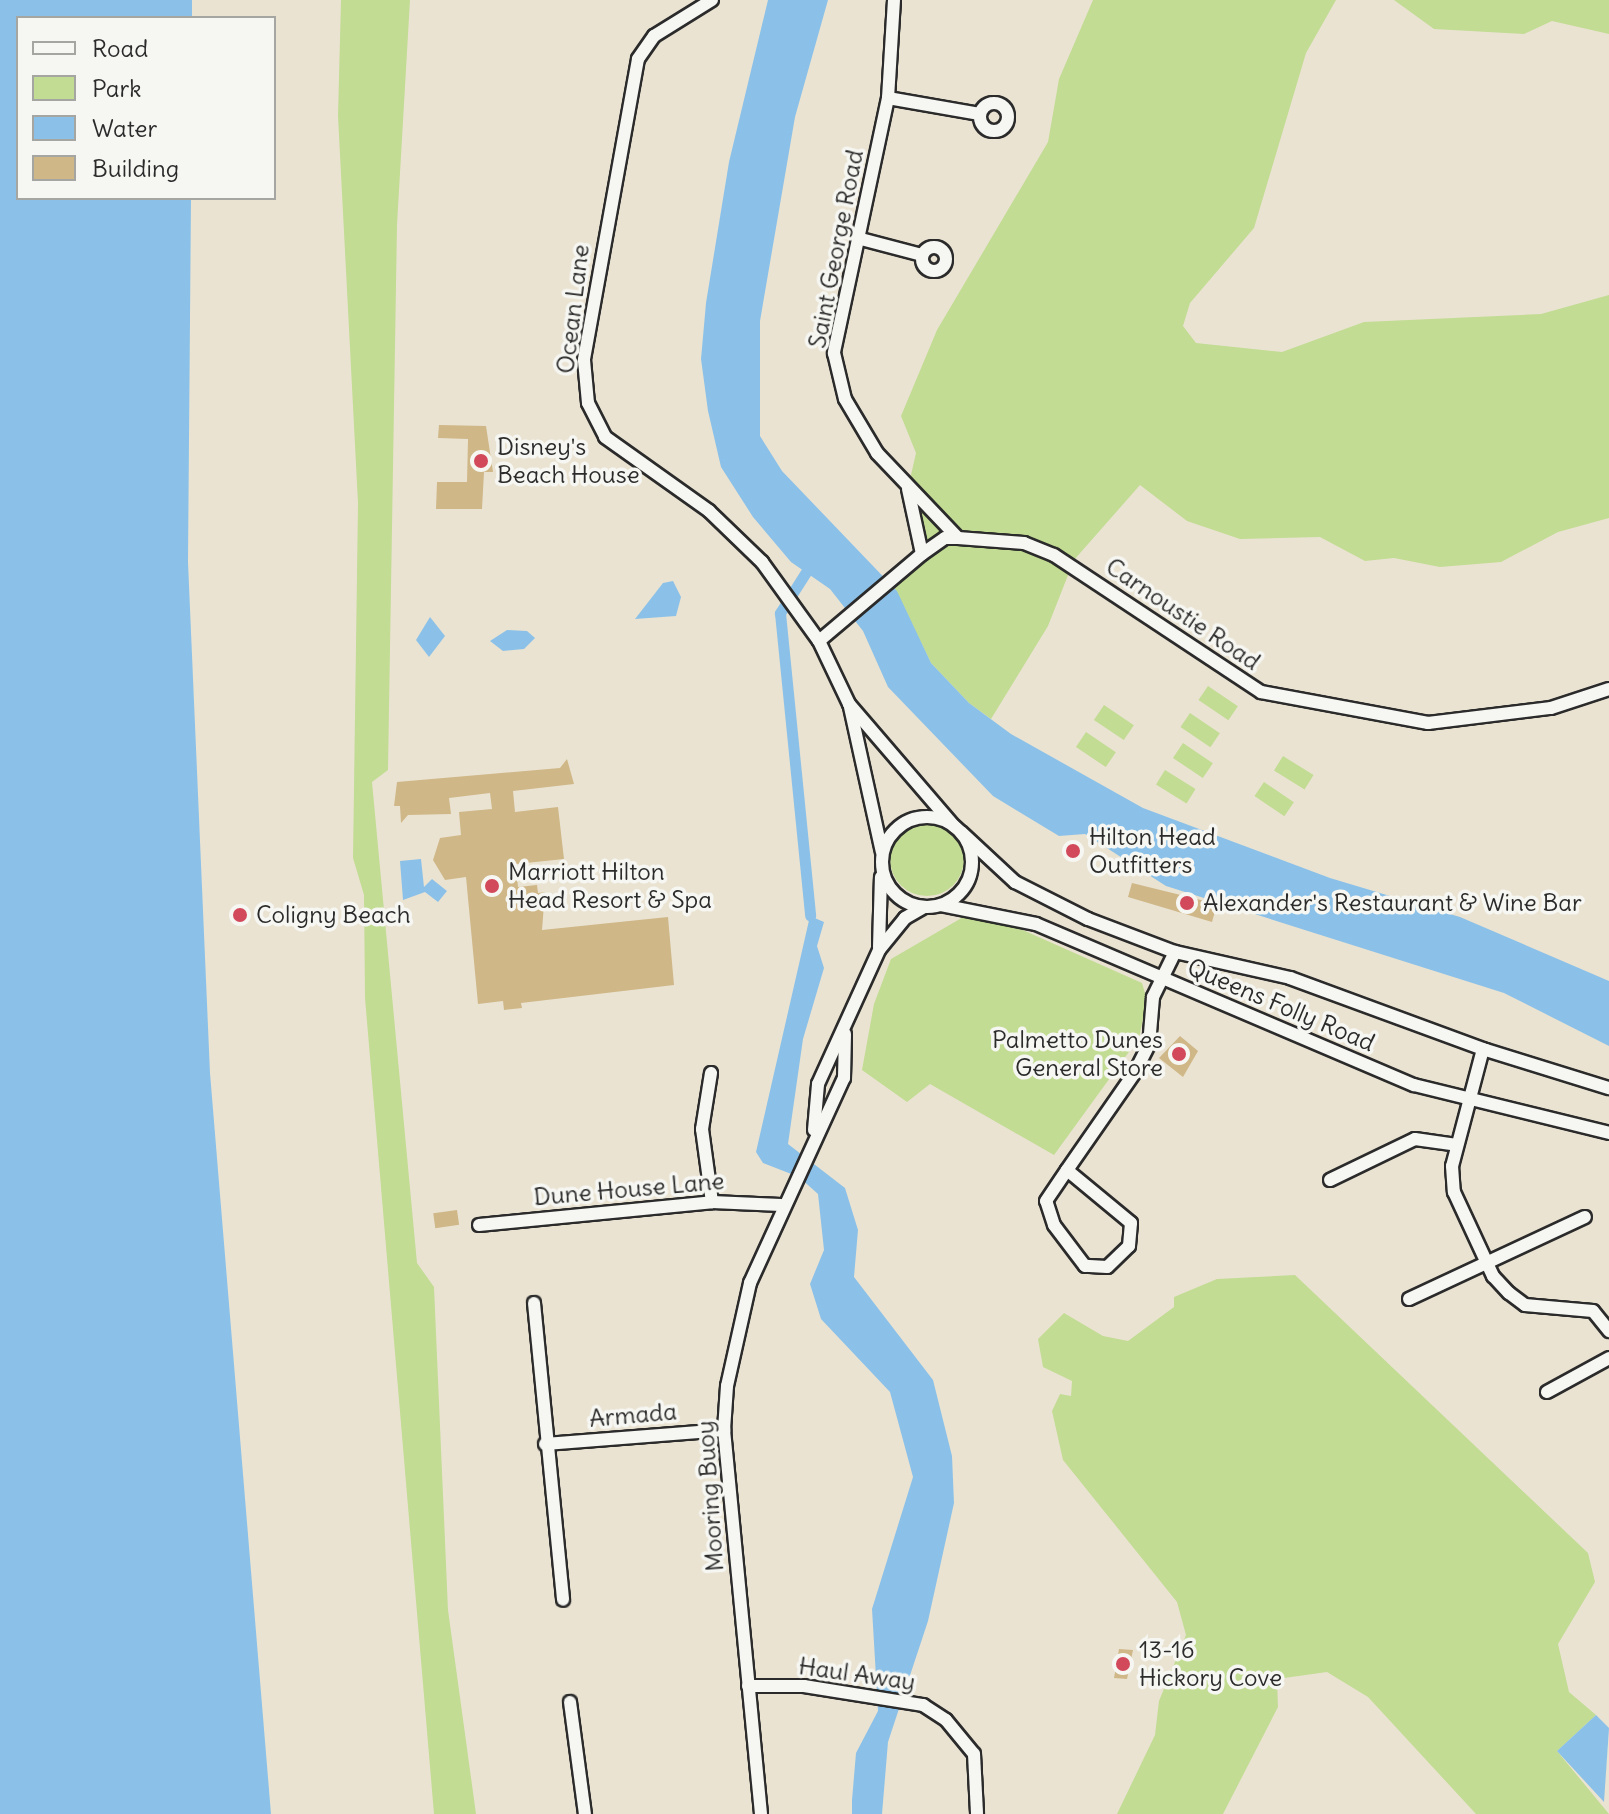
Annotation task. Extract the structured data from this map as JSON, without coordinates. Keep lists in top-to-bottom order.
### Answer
{
  "streets": {
    "street": [
      "Saint George Road",
      "Ocean Lane",
      "Carnoustie Road",
      "Queens Folly Road",
      "Dune House Lane",
      "Armada",
      "Mooring Buoy",
      "Haul Away"
    ]
  },
  "crossings": [
    ["Saint George Road", "Carnoustie Road"],
    ["Ocean Lane", "Carnoustie Road"],
    ["Ocean Lane", "Queens Folly Road"],
    ["Ocean Lane", "Mooring Buoy"],
    ["Queens Folly Road", "Mooring Buoy"],
    ["Dune House Lane", "Mooring Buoy"],
    ["Armada", "Mooring Buoy"],
    ["Mooring Buoy", "Haul Away"]
  ],
  "places": [
    "Disney's Beach House",
    "Hilton Head Outfitters",
    "Marriott Hilton Head Resort & Spa",
    "Alexander's Restaurant & Wine Bar",
    "Coligny Beach",
    "Palmetto Dunes General Store",
    "13-16 Hickory Cove"
  ],
  "legend": [
    "Road",
    "Park",
    "Water",
    "Building"
  ]
}
